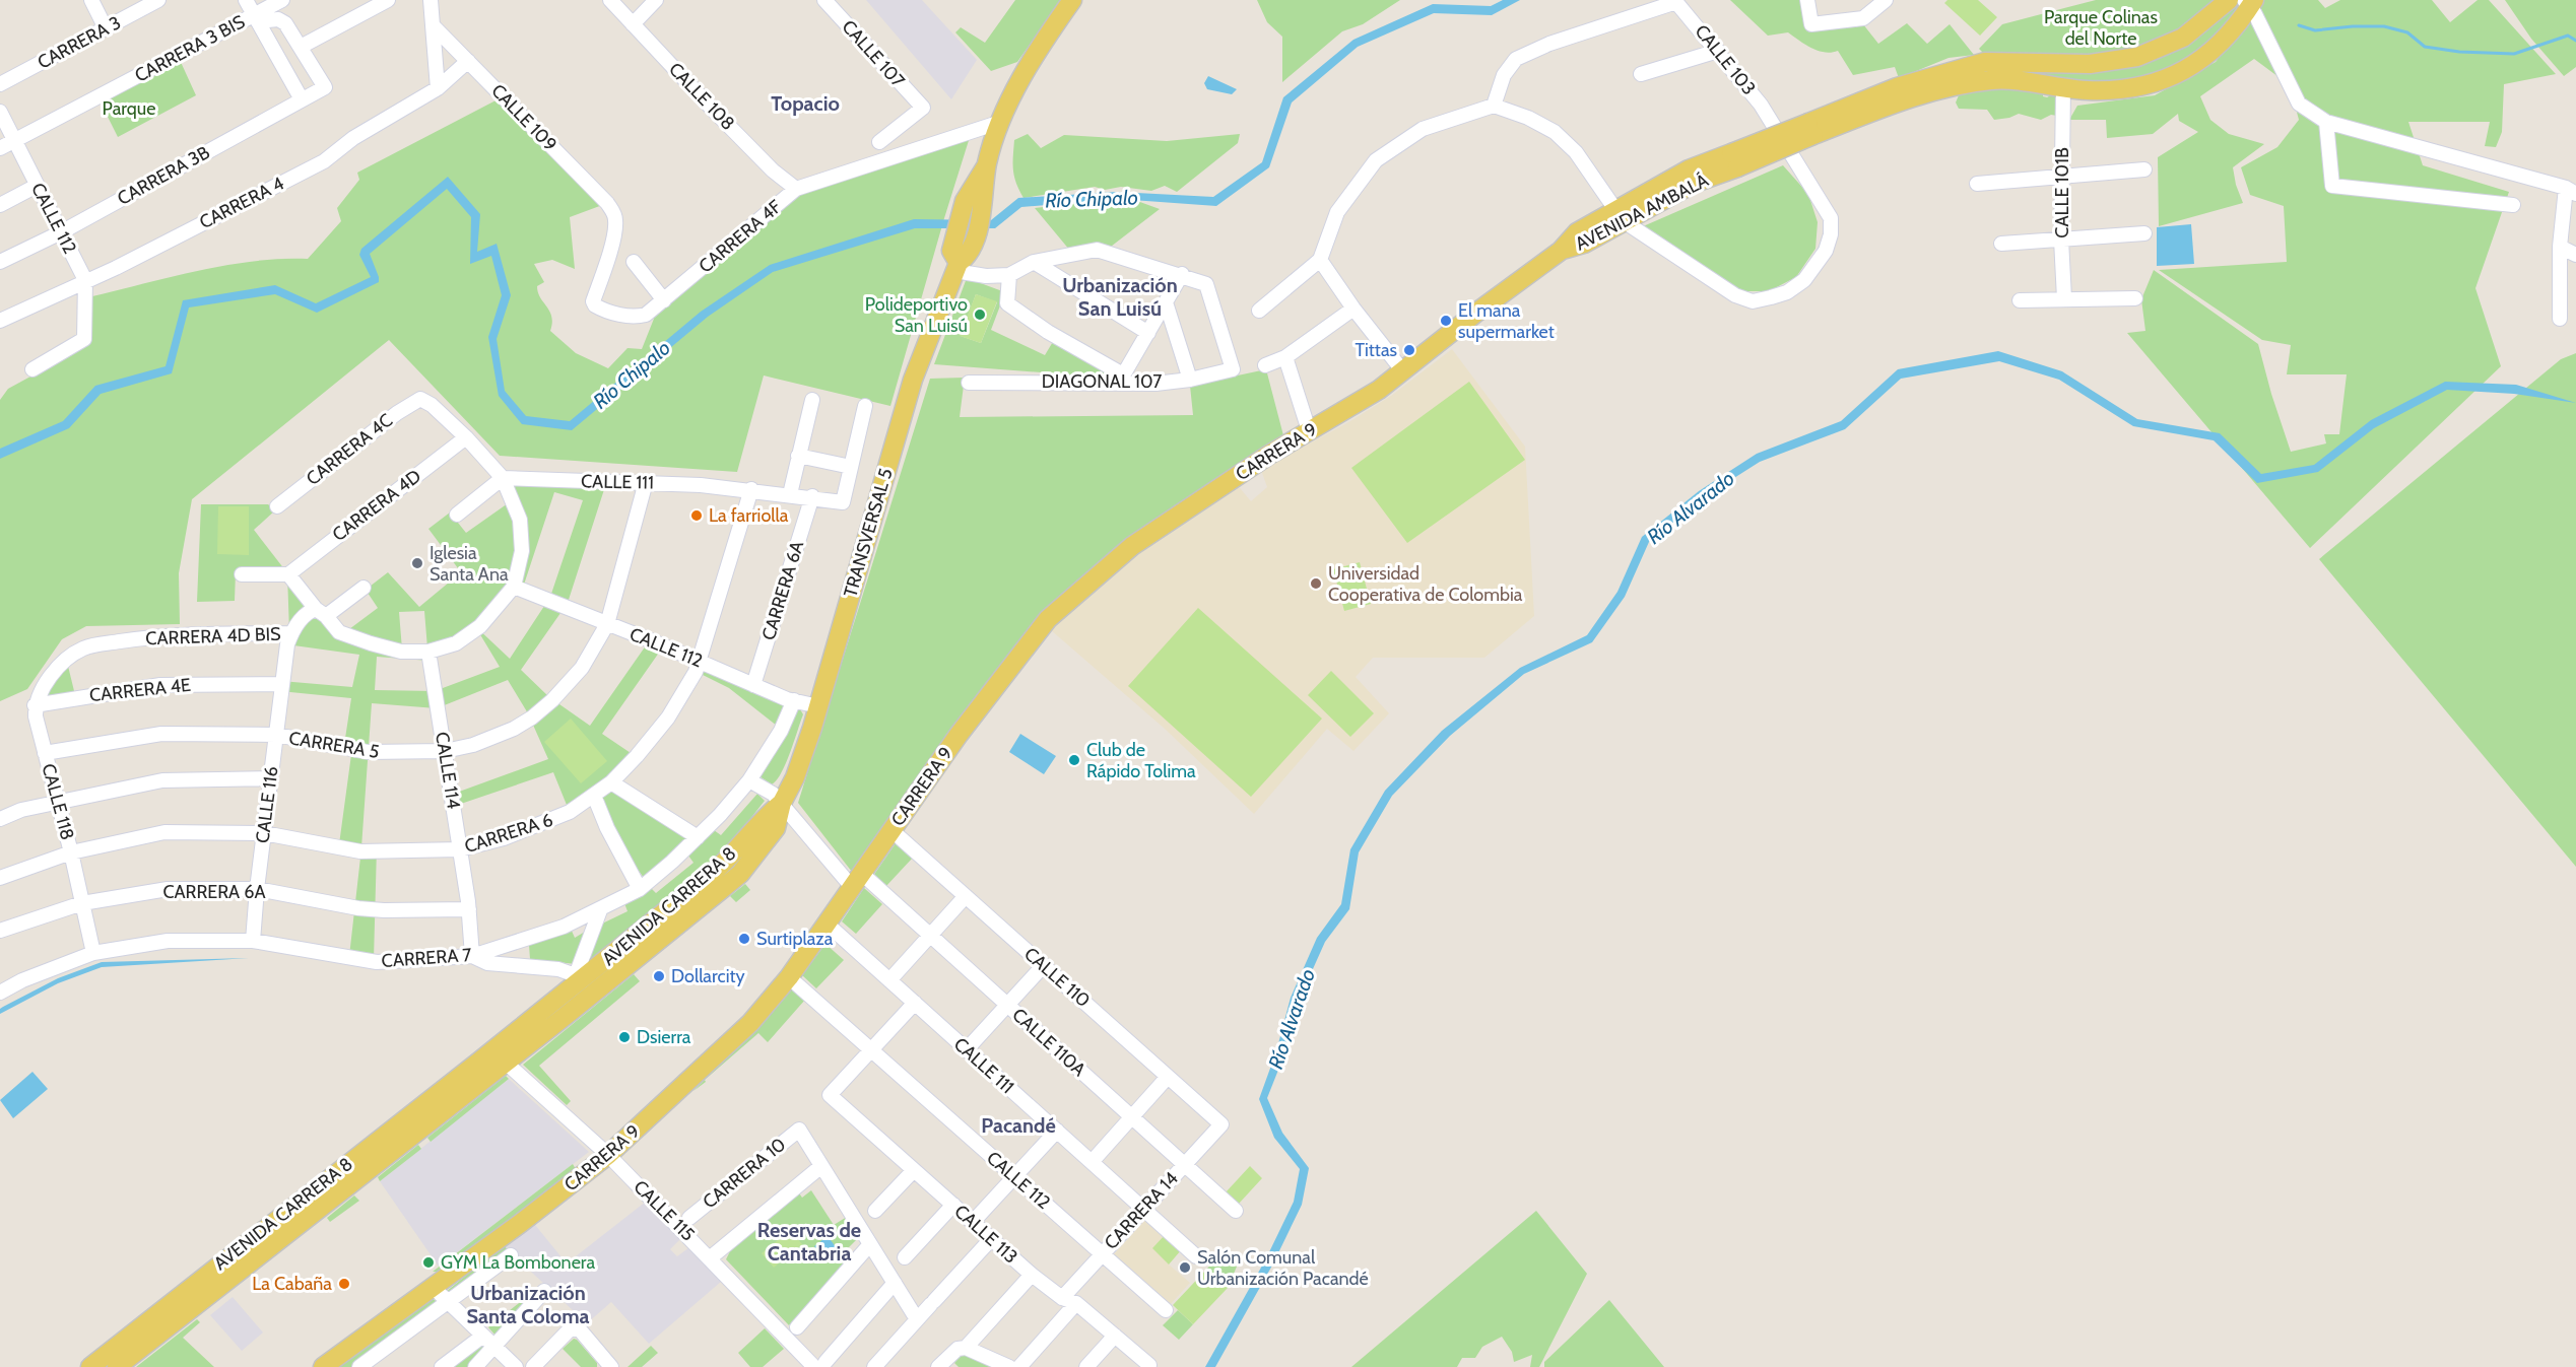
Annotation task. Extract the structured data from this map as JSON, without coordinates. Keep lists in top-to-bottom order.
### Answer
{
  "streets": {
    "main road": [
      "AVENIDA AMBALÁ",
      "CARRERA 9",
      "TRANSVERSAL 5",
      "AVENIDA CARRERA 8"
    ],
    "street": [
      "CARRERA 3",
      "CARRERA 3 BIS",
      "CALLE 107",
      "CALLE 103",
      "CALLE 108",
      "CALLE 109",
      "CARRERA 3B",
      "CALLE 101B",
      "CARRERA 4",
      "CALLE 112",
      "CARRERA 4F",
      "DIAGONAL 107",
      "CARRERA 4C",
      "CALLE 111",
      "CARRERA 4D",
      "CARRERA 6A",
      "CARRERA 4D BIS",
      "CARRERA 4E",
      "CARRERA 5",
      "CALLE 114",
      "CALLE 118",
      "CALLE 116",
      "CARRERA 6",
      "CARRERA 7",
      "CALLE 110",
      "CALLE 110A",
      "CARRERA 10",
      "CALLE 115",
      "CARRERA 14",
      "CALLE 113"
    ]
  },
  "crossings": [
    ["CARRERA 3 BIS", "CALLE 112"],
    ["CALLE 103", "AVENIDA AMBALÁ"],
    ["CALLE 108", "CARRERA 4F"],
    ["CALLE 109", "CARRERA 4"],
    ["CALLE 109", "CARRERA 4F"],
    ["CARRERA 3B", "CALLE 112"],
    ["CALLE 101B", "AVENIDA AMBALÁ"],
    ["CARRERA 4", "CALLE 112"],
    ["AVENIDA AMBALÁ", "CARRERA 9"],
    ["CALLE 112", "CARRERA 9"],
    ["CALLE 112", "TRANSVERSAL 5"],
    ["CALLE 112", "CARRERA 6A"],
    ["CALLE 112", "CARRERA 5"],
    ["CALLE 112", "CARRERA 6"],
    ["CALLE 112", "CARRERA 7"],
    ["CALLE 112", "CARRERA 14"],
    ["CALLE 112", "CALLE 113"],
    ["CARRERA 4F", "TRANSVERSAL 5"],
    ["CARRERA 4C", "CARRERA 4D"],
    ["CARRERA 9", "CALLE 111"],
    ["CARRERA 9", "CALLE 110"],
    ["CARRERA 9", "CALLE 110A"],
    ["CARRERA 9", "CALLE 115"],
    ["CALLE 111", "CARRERA 6A"],
    ["CALLE 111", "CARRERA 5"],
    ["CALLE 111", "CARRERA 6"],
    ["CALLE 111", "CARRERA 14"],
    ["TRANSVERSAL 5", "AVENIDA CARRERA 8"],
    ["CARRERA 6A", "CALLE 114"],
    ["CARRERA 6A", "CALLE 118"],
    ["CARRERA 6A", "CALLE 116"],
    ["CARRERA 4D BIS", "CARRERA 4E"],
    ["CARRERA 4D BIS", "CALLE 118"],
    ["CARRERA 4D BIS", "CALLE 116"],
    ["CARRERA 4E", "CALLE 118"],
    ["CARRERA 4E", "CALLE 116"],
    ["CARRERA 5", "CALLE 114"],
    ["CARRERA 5", "CALLE 118"],
    ["CARRERA 5", "CALLE 116"],
    ["CALLE 114", "CARRERA 6"],
    ["CALLE 114", "CARRERA 7"],
    ["CALLE 118", "CARRERA 6"],
    ["CALLE 118", "CARRERA 7"],
    ["CALLE 116", "CARRERA 6"],
    ["CALLE 116", "CARRERA 7"],
    ["AVENIDA CARRERA 8", "CALLE 115"],
    ["CALLE 110", "CARRERA 14"],
    ["CALLE 110A", "CARRERA 14"],
    ["CARRERA 14", "CALLE 113"]
  ],
  "districts": [
    "Topacio",
    "Urbanización San Luisú",
    "Pacandé",
    "Reservas de Cantabria",
    "Urbanización Santa Coloma"
  ],
  "water": ["Río Chipalo", "Río Alvarado"],
  "parks": ["Parque Colinas del Norte", "Parque"],
  "places": [
    "Polideportivo San Luisú",
    "El mana supermarket",
    "Tittas",
    "La farriolla",
    "Iglesia Santa Ana",
    "Universidad Cooperativa de Colombia",
    "Club de Rápido Tolima",
    "Surtiplaza",
    "Dollarcity",
    "Dsierra",
    "GYM La Bombonera",
    "Salón Comunal Urbanización Pacandé",
    "La Cabaña"
  ]
}
